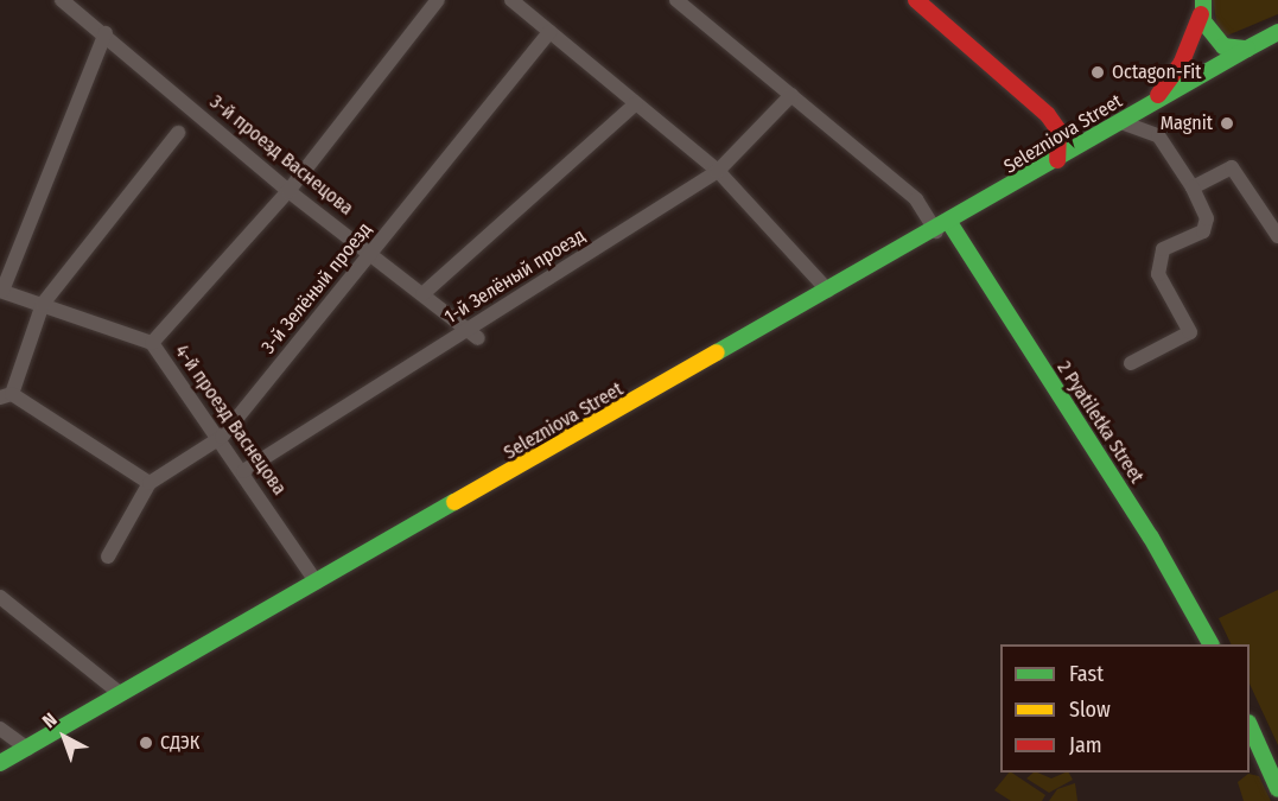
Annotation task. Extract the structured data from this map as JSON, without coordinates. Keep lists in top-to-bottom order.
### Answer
{
  "streets": {
    "street": [
      "Selezniova Street",
      "3-й проезд Васнецова",
      "1-й Зелёный проезд",
      "3-й Зелёный проезд",
      "4-й проезд Васнецова",
      "2 Pyatiletka Street"
    ]
  },
  "crossings": [
    ["Selezniova Street", "4-й проезд Васнецова"],
    ["Selezniova Street", "2 Pyatiletka Street"],
    ["3-й проезд Васнецова", "1-й Зелёный проезд"],
    ["3-й проезд Васнецова", "3-й Зелёный проезд"],
    ["1-й Зелёный проезд", "4-й проезд Васнецова"],
    ["3-й Зелёный проезд", "4-й проезд Васнецова"]
  ],
  "places": ["Octagon-Fit", "Magnit", "СДЭК"],
  "legend": ["Fast", "Slow", "Jam"],
  "north": "top left"
}
